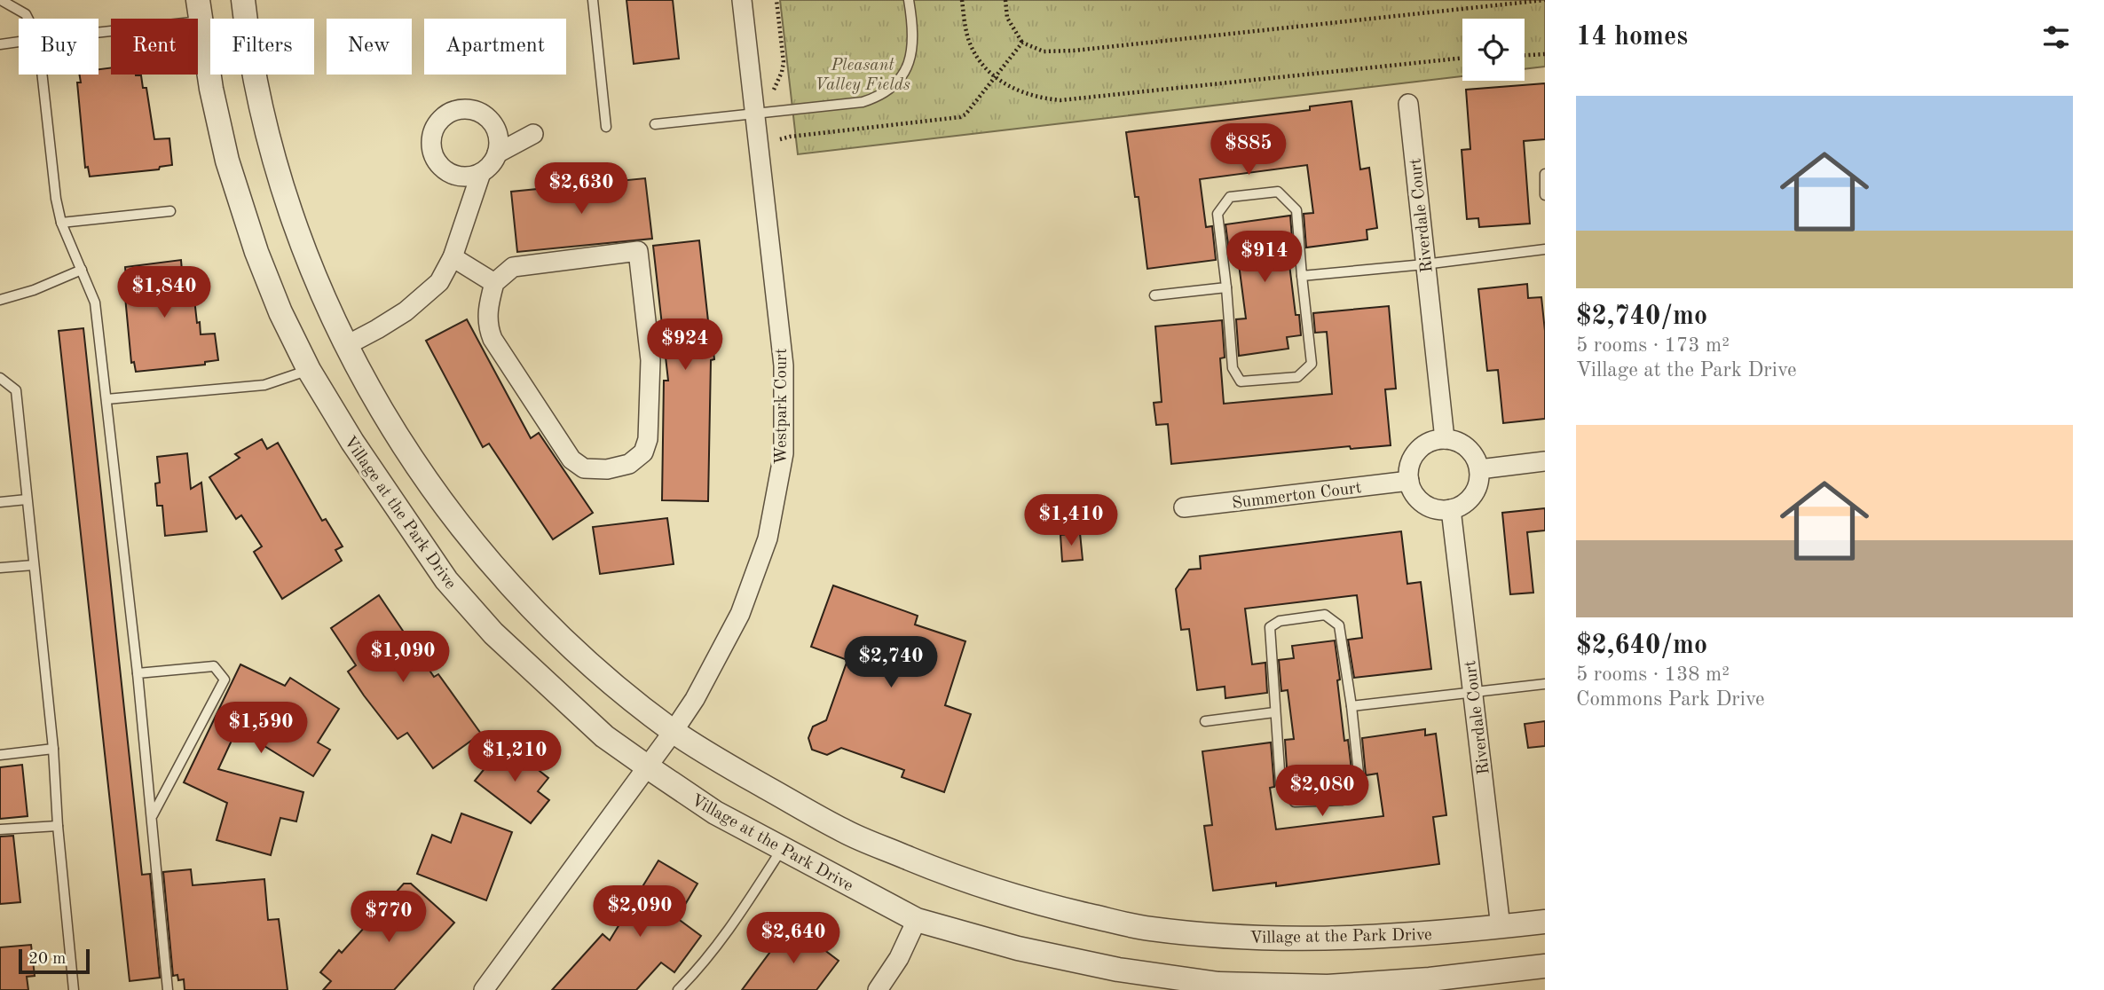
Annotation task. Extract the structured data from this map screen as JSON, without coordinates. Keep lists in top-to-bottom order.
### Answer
{
  "streets": {
    "street": [
      "Riverdale Court",
      "Westpark Court",
      "Summerton Court",
      "Village at the Park Drive"
    ]
  },
  "crossings": [
    ["Riverdale Court", "Summerton Court"],
    ["Riverdale Court", "Village at the Park Drive"],
    ["Westpark Court", "Village at the Park Drive"]
  ],
  "parks": ["Pleasant Valley Fields"],
  "scale_bar": "20 m",
  "page": {
    "heading": "14 homes",
    "chip": [
      "Buy",
      "Rent",
      "Filters",
      "New",
      "Apartment"
    ],
    "list": [
      {
        "name": "$2,740/mo",
        "note": "5 rooms · 173 m² · Village at the Park Drive"
      },
      {
        "name": "$2,640/mo",
        "note": "5 rooms · 138 m² · Commons Park Drive"
      }
    ],
    "price": [
      "$885",
      "$2,630",
      "$914",
      "$1,840",
      "$924",
      "$1,410",
      "$1,090",
      "$2,740",
      "$1,590",
      "$1,210",
      "$2,080",
      "$2,090",
      "$770",
      "$2,640"
    ],
    "scale": "20 m"
  }
}
